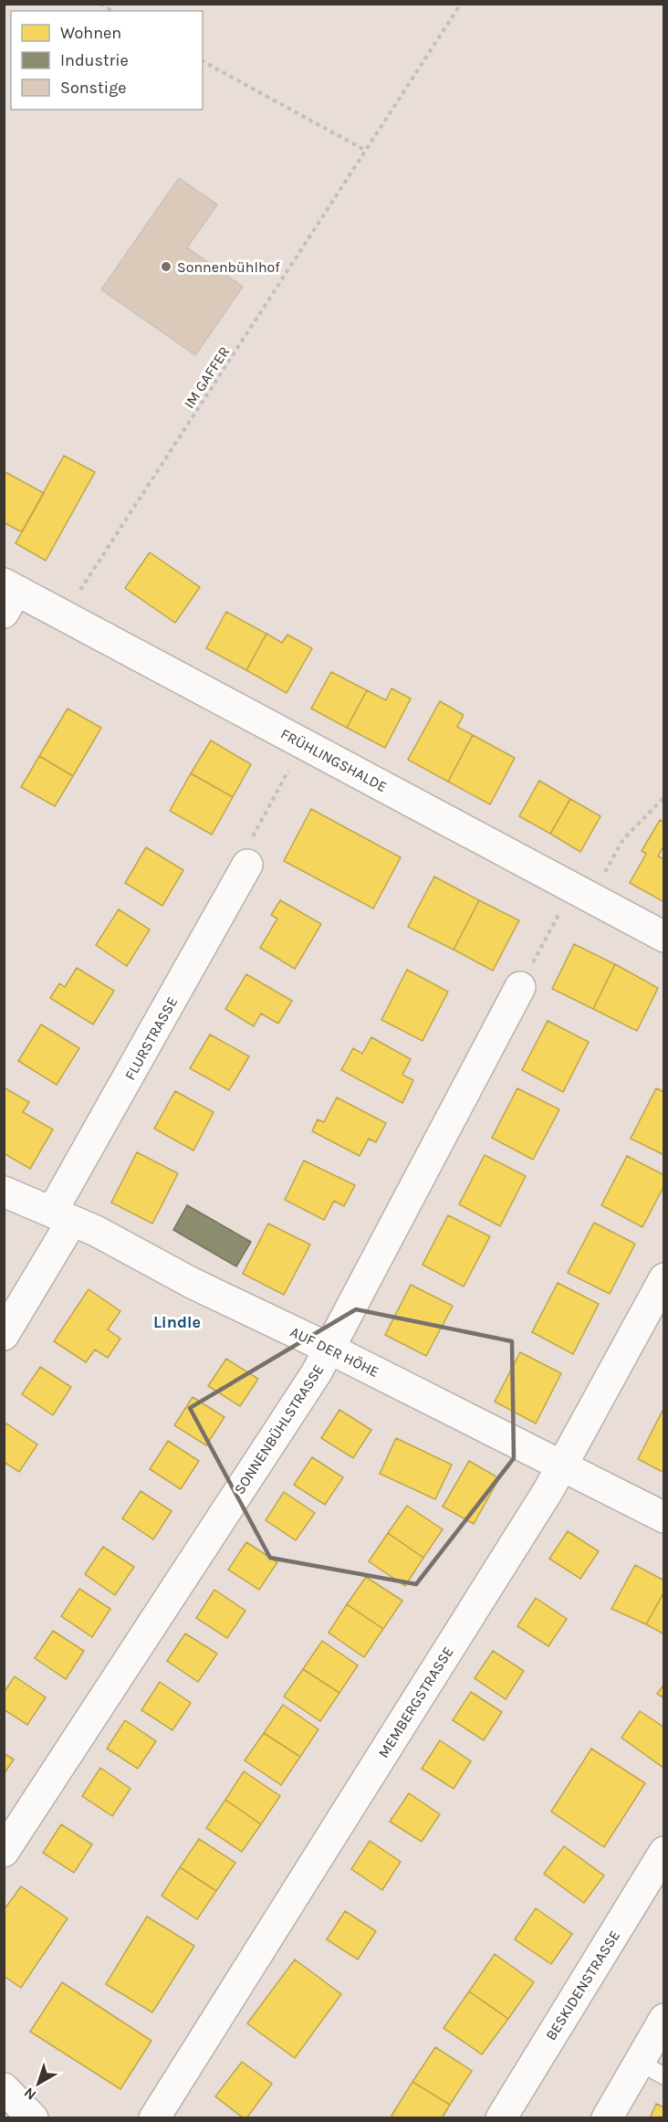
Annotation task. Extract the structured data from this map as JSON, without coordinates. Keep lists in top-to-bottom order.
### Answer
{
  "streets": {
    "street": [
      "FRÜHLINGSHALDE",
      "FLURSTRASSE",
      "AUF DER HÖHE",
      "SONNENBÜHLSTRASSE",
      "MEMBERGSTRASSE",
      "BESKIDENSTRASSE"
    ],
    "path": ["IM GAFFER"]
  },
  "crossings": [
    ["IM GAFFER", "FRÜHLINGSHALDE"],
    ["FLURSTRASSE", "AUF DER HÖHE"],
    ["AUF DER HÖHE", "SONNENBÜHLSTRASSE"],
    ["AUF DER HÖHE", "MEMBERGSTRASSE"]
  ],
  "districts": ["Lindle"],
  "places": ["Sonnenbühlhof"],
  "legend": ["Wohnen", "Industrie", "Sonstige"],
  "north": "bottom left"
}
